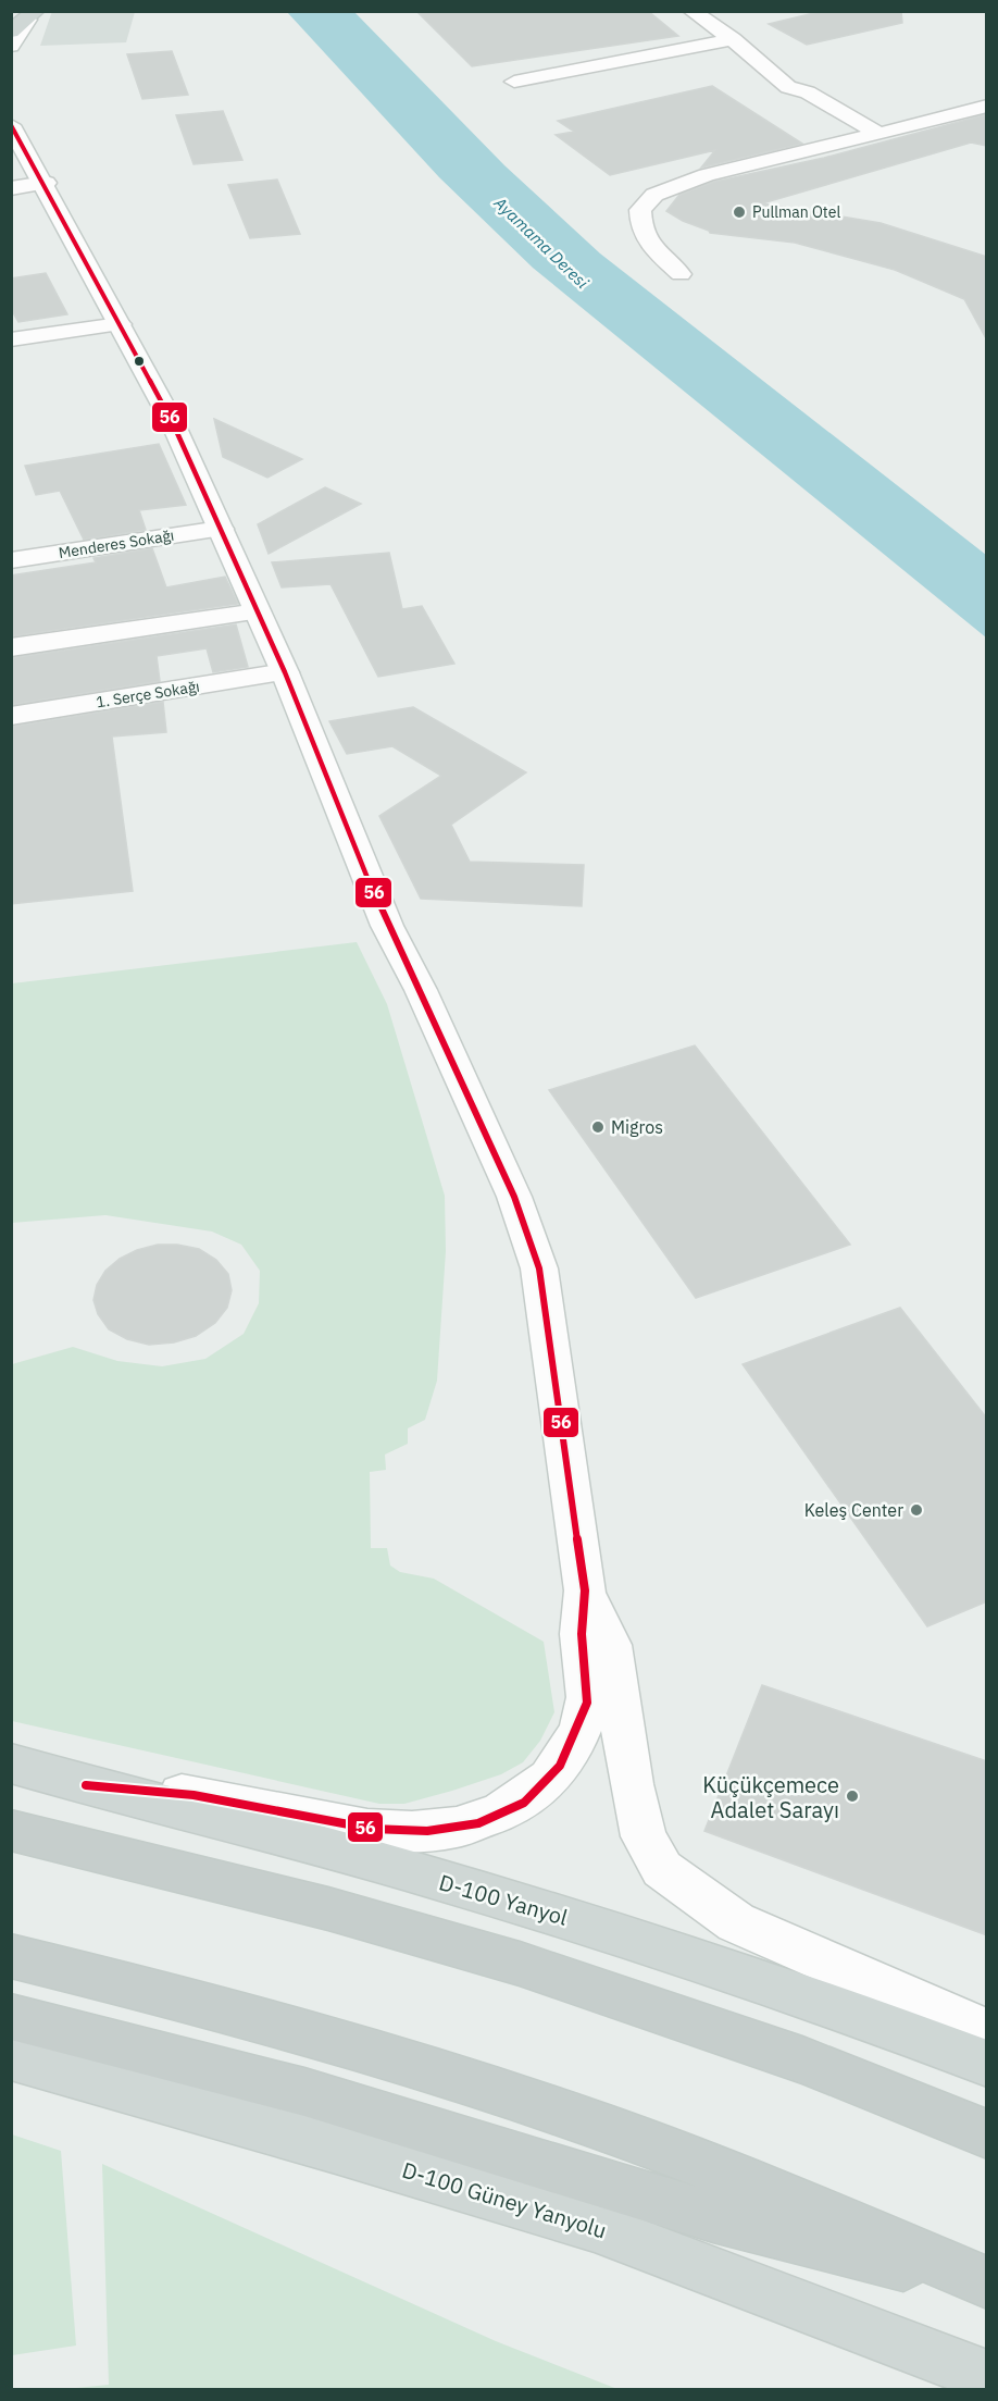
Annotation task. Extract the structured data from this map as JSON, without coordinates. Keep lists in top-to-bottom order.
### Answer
{
  "streets": {
    "main road": [
      "Menderes Sokağı",
      "1. Serçe Sokağı",
      "D-100 Yanyol",
      "D-100 Güney Yanyolu"
    ]
  },
  "water": ["Ayamama Deresi"],
  "places": [
    "Pullman Otel",
    "Migros",
    "Keleş Center",
    "Küçükçemece Adalet Sarayı"
  ],
  "lines": ["transit line 56"]
}
